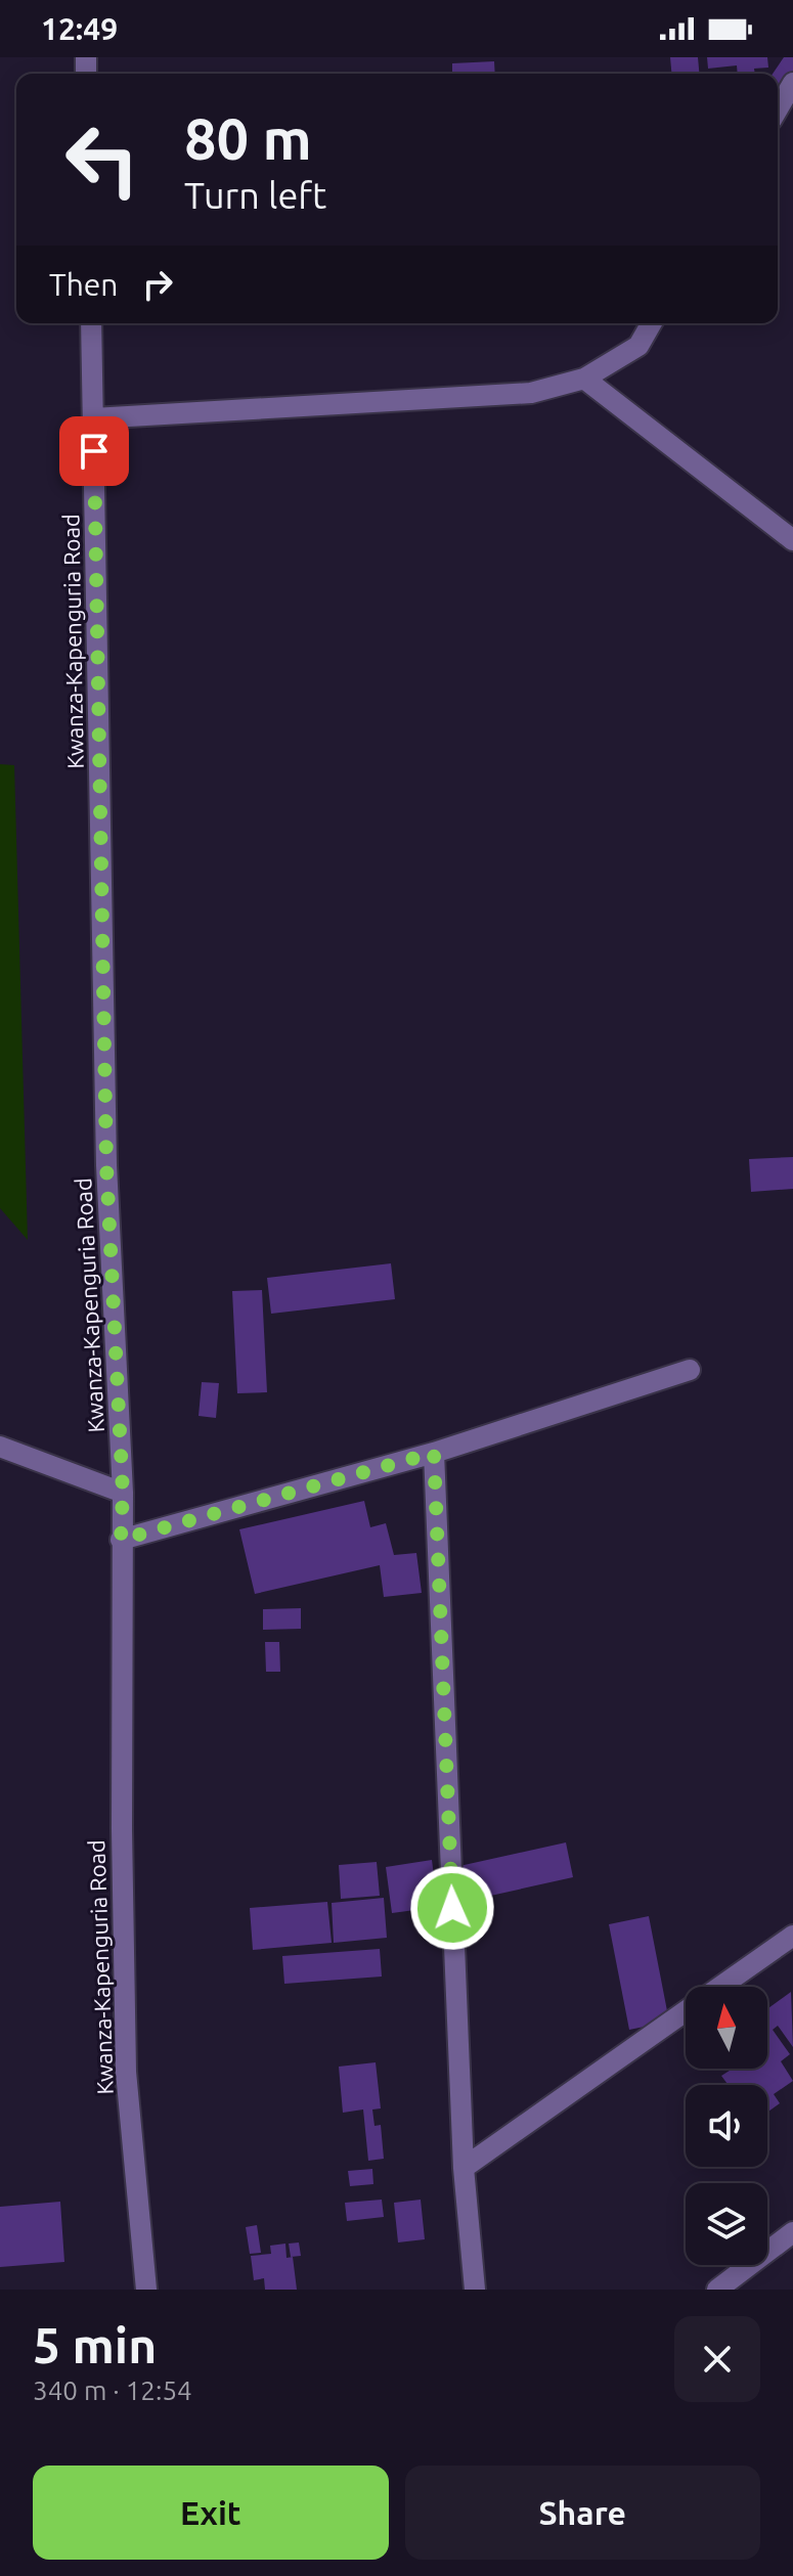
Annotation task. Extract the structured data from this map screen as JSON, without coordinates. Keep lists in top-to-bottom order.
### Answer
{
  "streets": {
    "street": ["Kwanza-Kapenguria Road"]
  },
  "north": "top",
  "page": {
    "status": "12:49",
    "turn": ["80 m", "Turn left"],
    "then": "Then",
    "heading": ["5 min", "340 m · 12:54"],
    "buttons": ["Exit", "Share"]
  }
}
